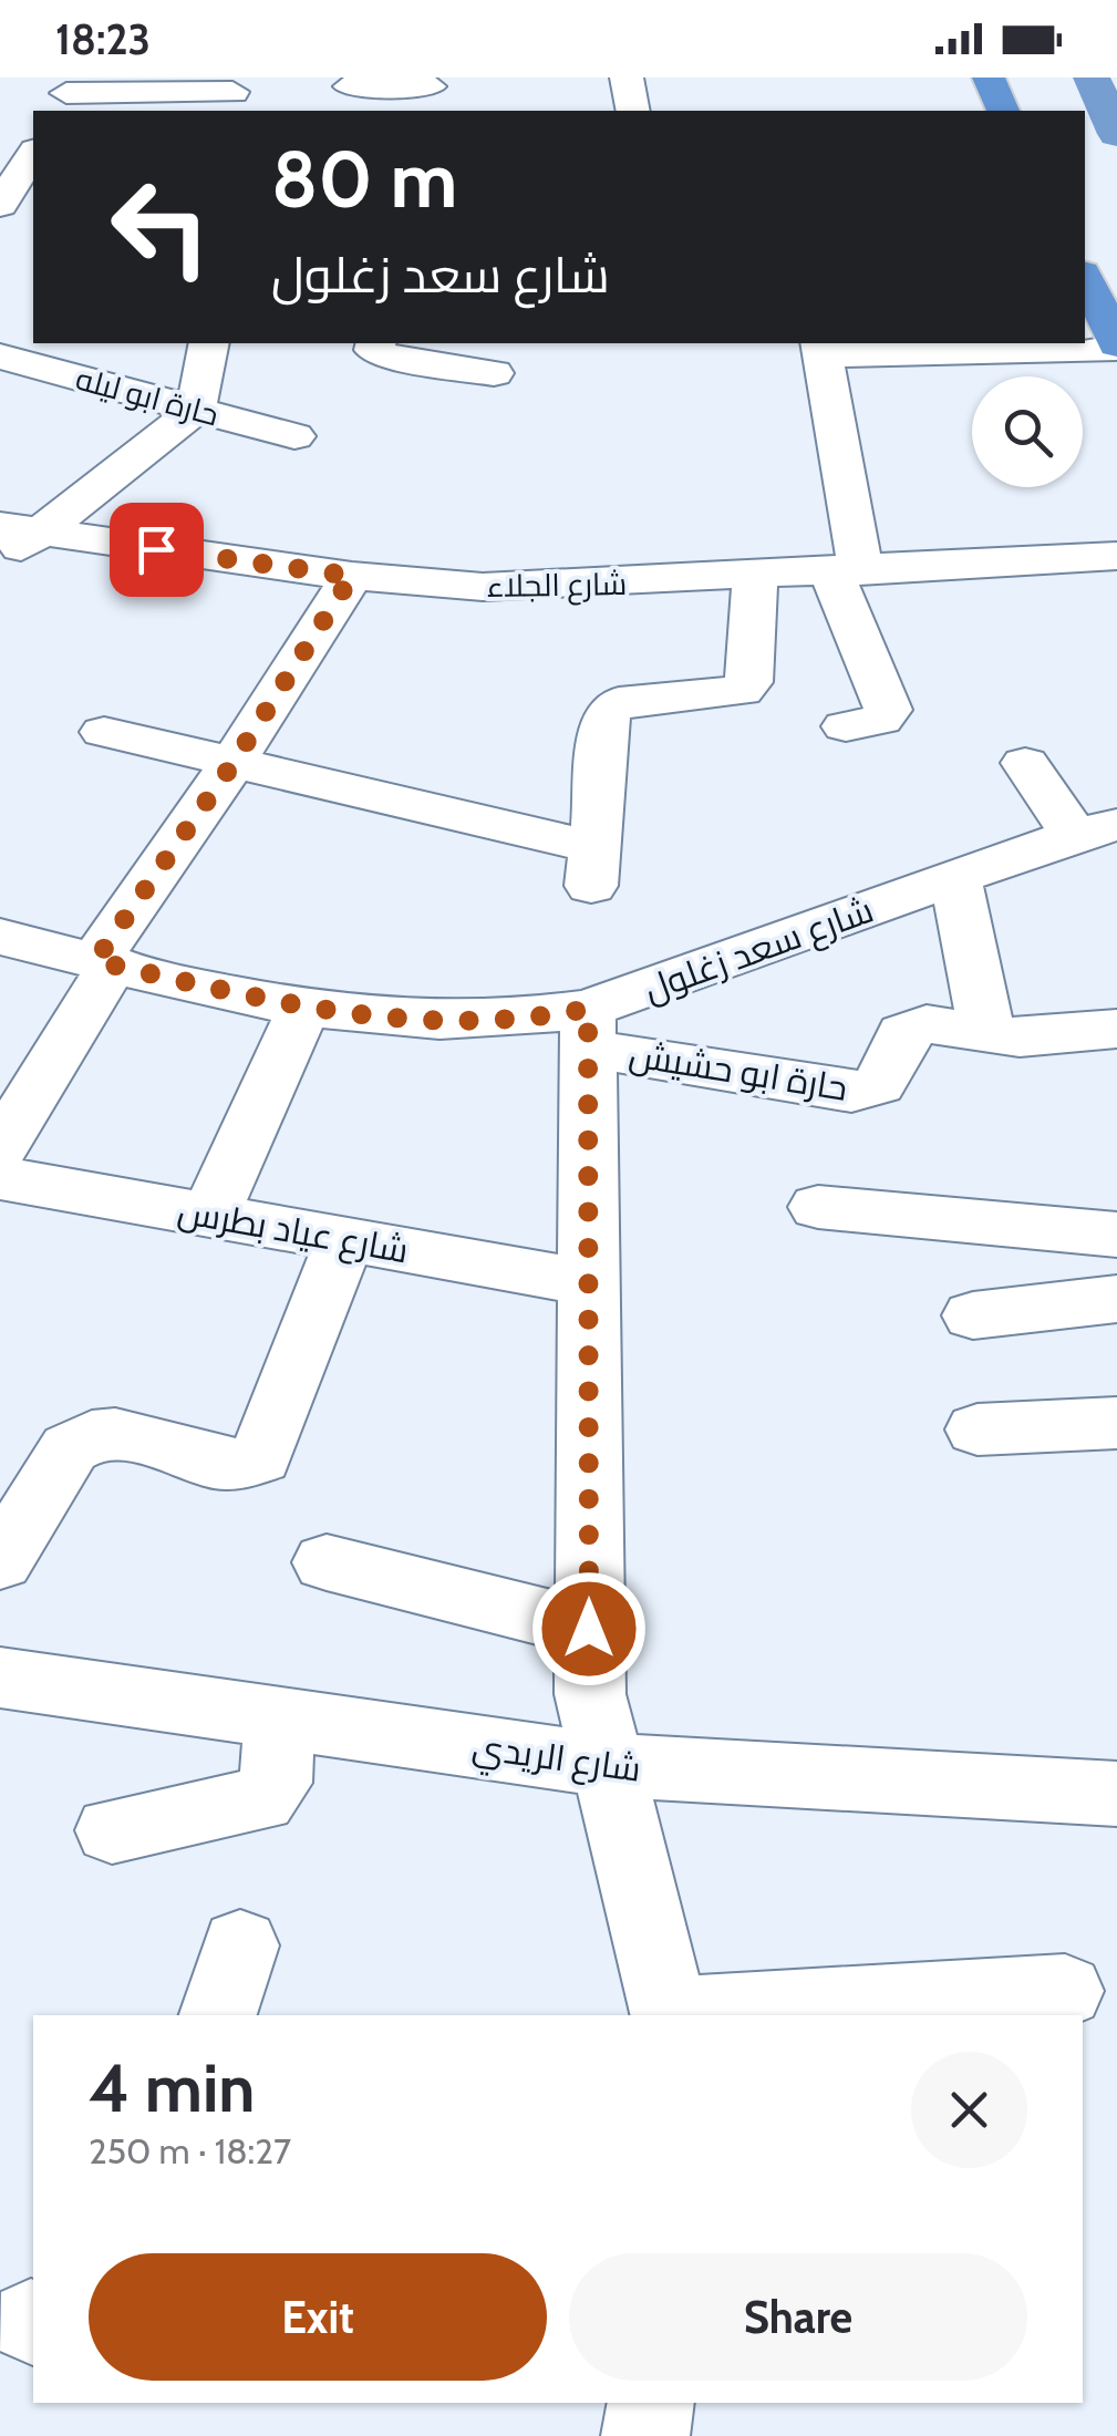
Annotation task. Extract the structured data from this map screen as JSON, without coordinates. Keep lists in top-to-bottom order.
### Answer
{
  "streets": {
    "street": [
      "حارة ابو ليله",
      "شارع الجلاء",
      "شارع سعد زغلول",
      "حارة ابو حشيش",
      "شارع عياد بطرس",
      "شارع الريدي"
    ]
  },
  "crossings": [
    ["شارع سعد زغلول", "حارة ابو حشيش"]
  ],
  "page": {
    "status": "18:23",
    "turn": ["80 m", "شارع سعد زغلول"],
    "heading": ["4 min", "250 m · 18:27"],
    "buttons": ["Exit", "Share"]
  }
}
